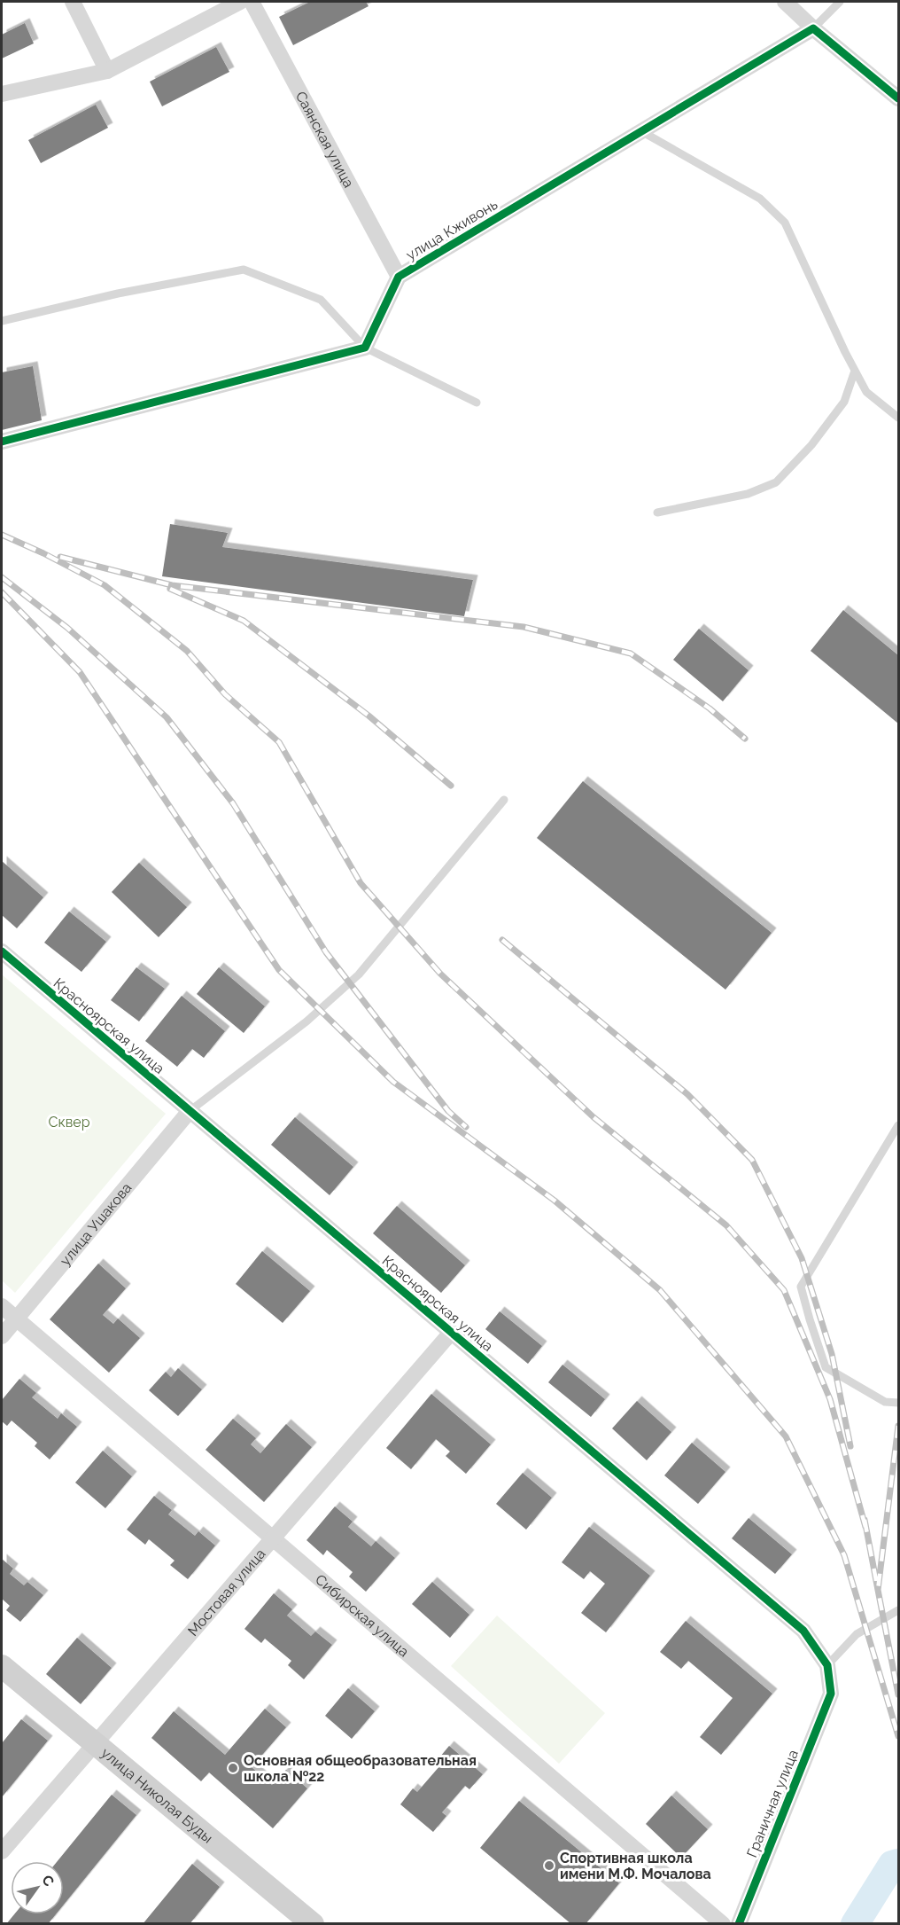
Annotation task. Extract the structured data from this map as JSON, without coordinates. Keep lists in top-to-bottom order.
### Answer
{
  "streets": {
    "street": [
      "Саянская улица",
      "улица Кживонь",
      "Красноярская улица",
      "улица Ушакова",
      "Мостовая улица",
      "Сибирская улица",
      "улица Николая Буды",
      "Граничная улица"
    ]
  },
  "crossings": [
    ["Саянская улица", "улица Кживонь"],
    ["Красноярская улица", "улица Ушакова"],
    ["Красноярская улица", "Мостовая улица"],
    ["Красноярская улица", "Граничная улица"],
    ["улица Ушакова", "Сибирская улица"],
    ["Мостовая улица", "Сибирская улица"],
    ["Мостовая улица", "улица Николая Буды"]
  ],
  "parks": ["Сквер"],
  "places": ["Основная общеобразовательная школа №22", "Спортивная школа имени М.Ф. Мочалова"],
  "north": "top right"
}
